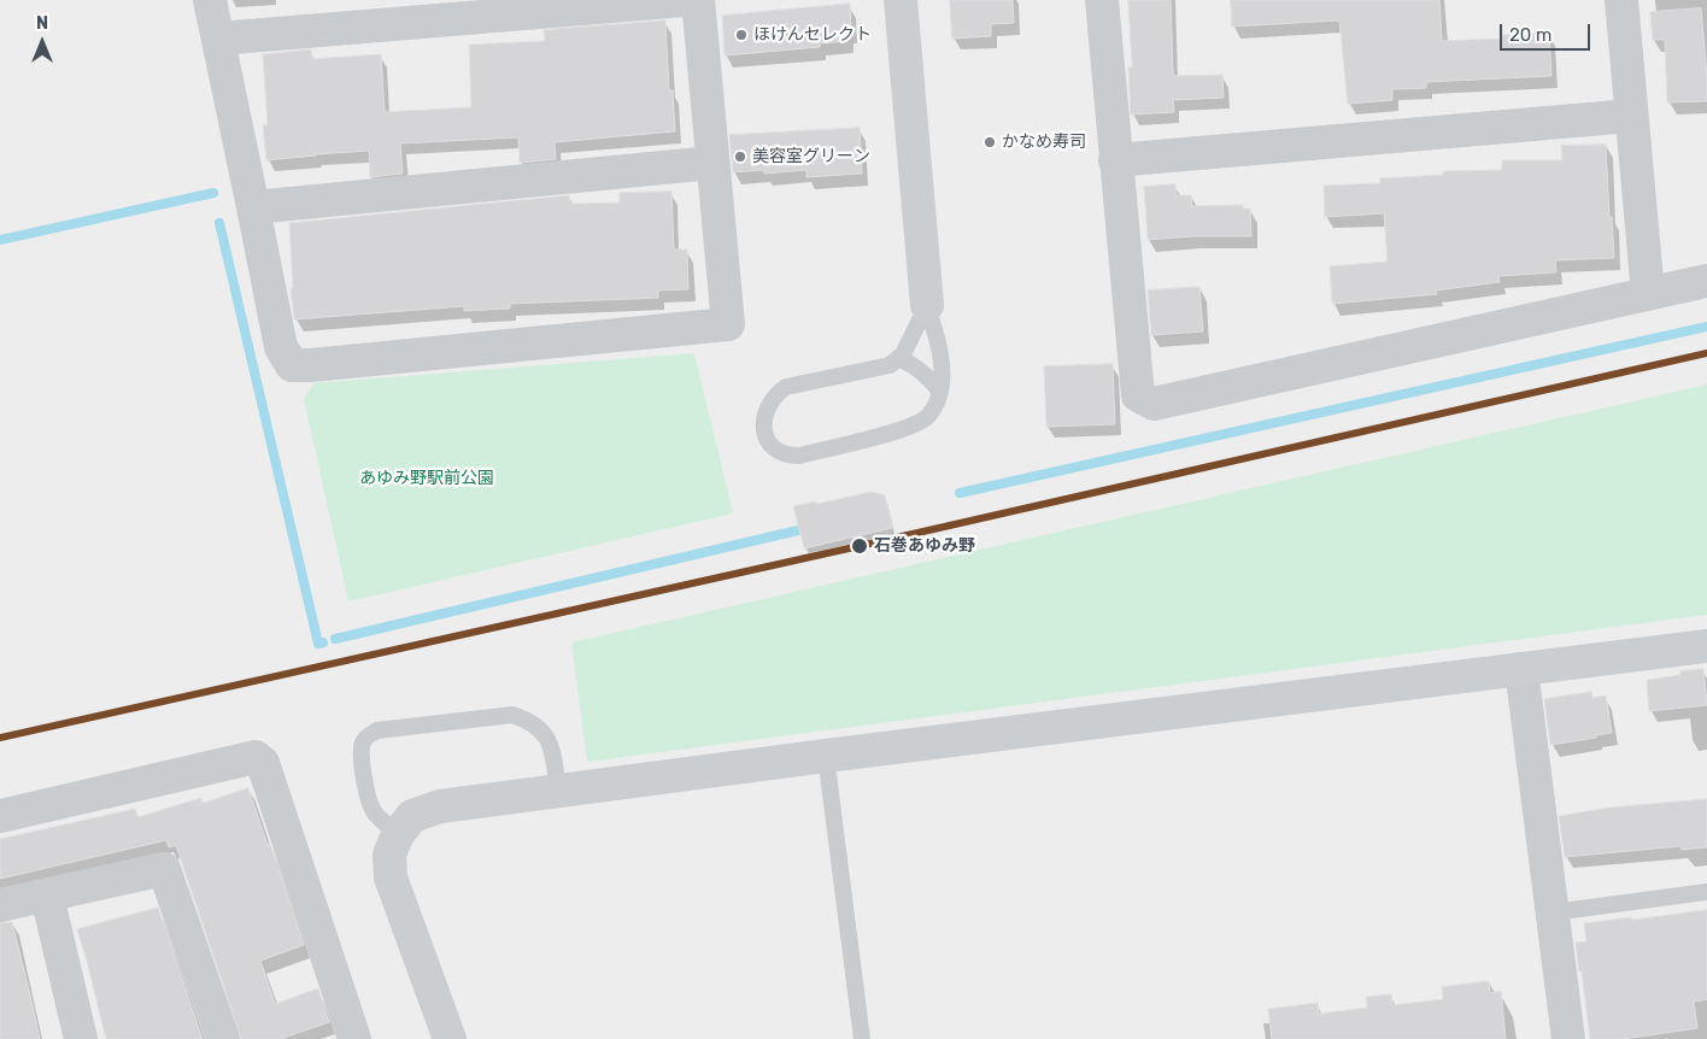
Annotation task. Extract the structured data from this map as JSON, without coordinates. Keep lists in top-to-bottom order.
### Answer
{
  "parks": ["あゆみ野駅前公園"],
  "places": [
    "ほけんセレクト",
    "かなめ寿司",
    "美容室グリーン",
    "石巻あゆみ野"
  ],
  "scale_bar": "20 m",
  "north": "top"
}
